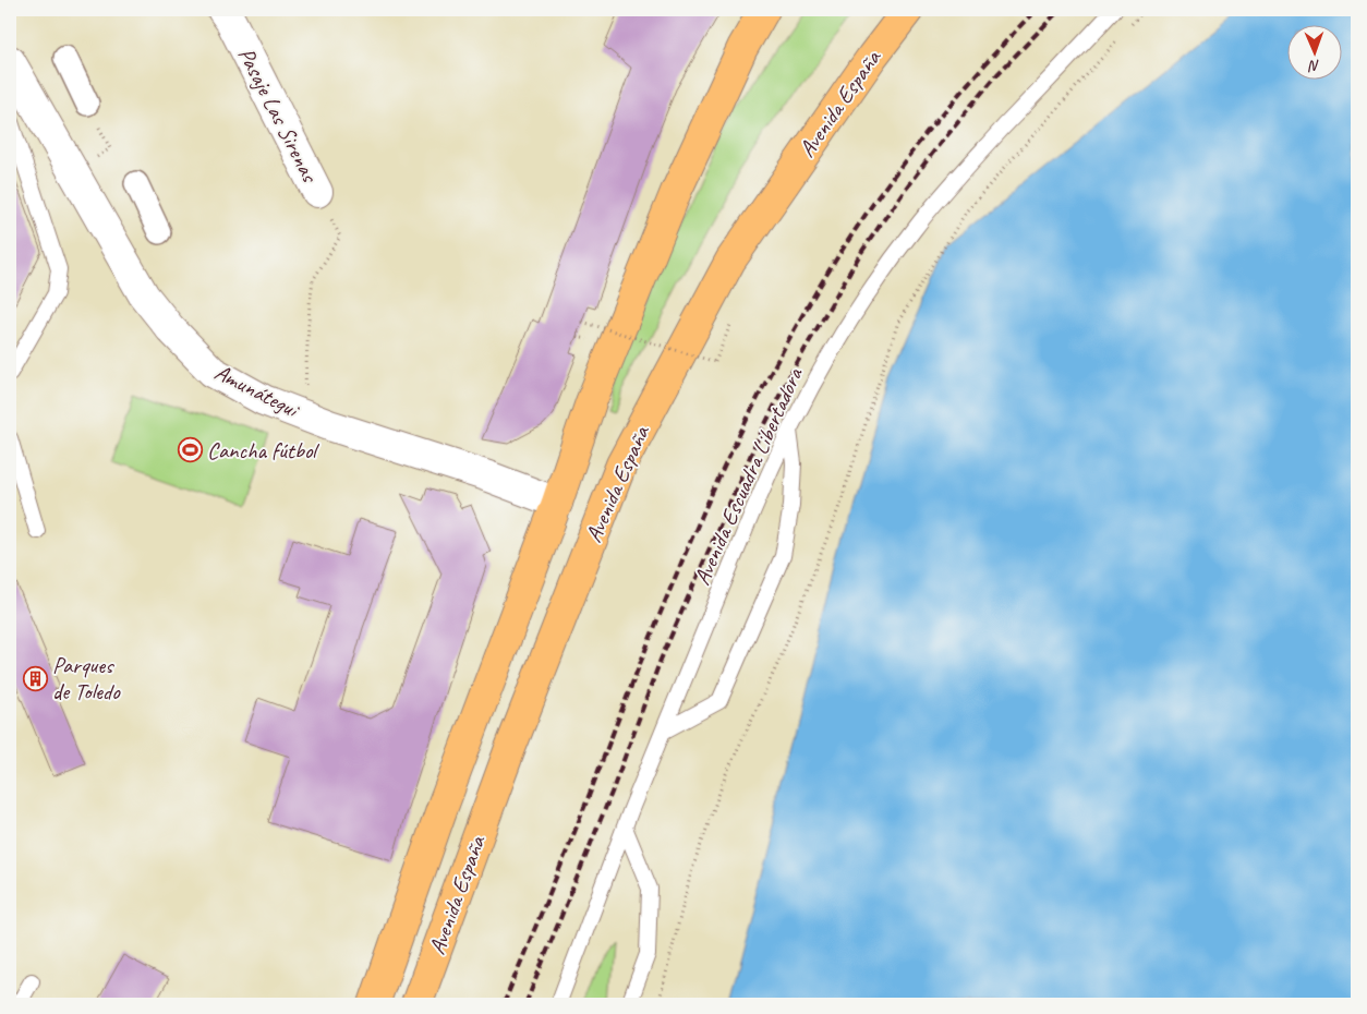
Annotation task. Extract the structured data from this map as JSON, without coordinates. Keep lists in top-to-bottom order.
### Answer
{
  "streets": {
    "main road": ["Avenida España"],
    "street": ["Pasaje Las Sirenas", "Amunátegui"],
    "lane": ["Avenida Escuadra Libertadora"]
  },
  "crossings": [
    ["Avenida España", "Amunátegui"]
  ],
  "places": {
    "sports": ["Cancha fútbol"],
    "building": ["Parques de Toledo"]
  },
  "north": "bottom"
}
